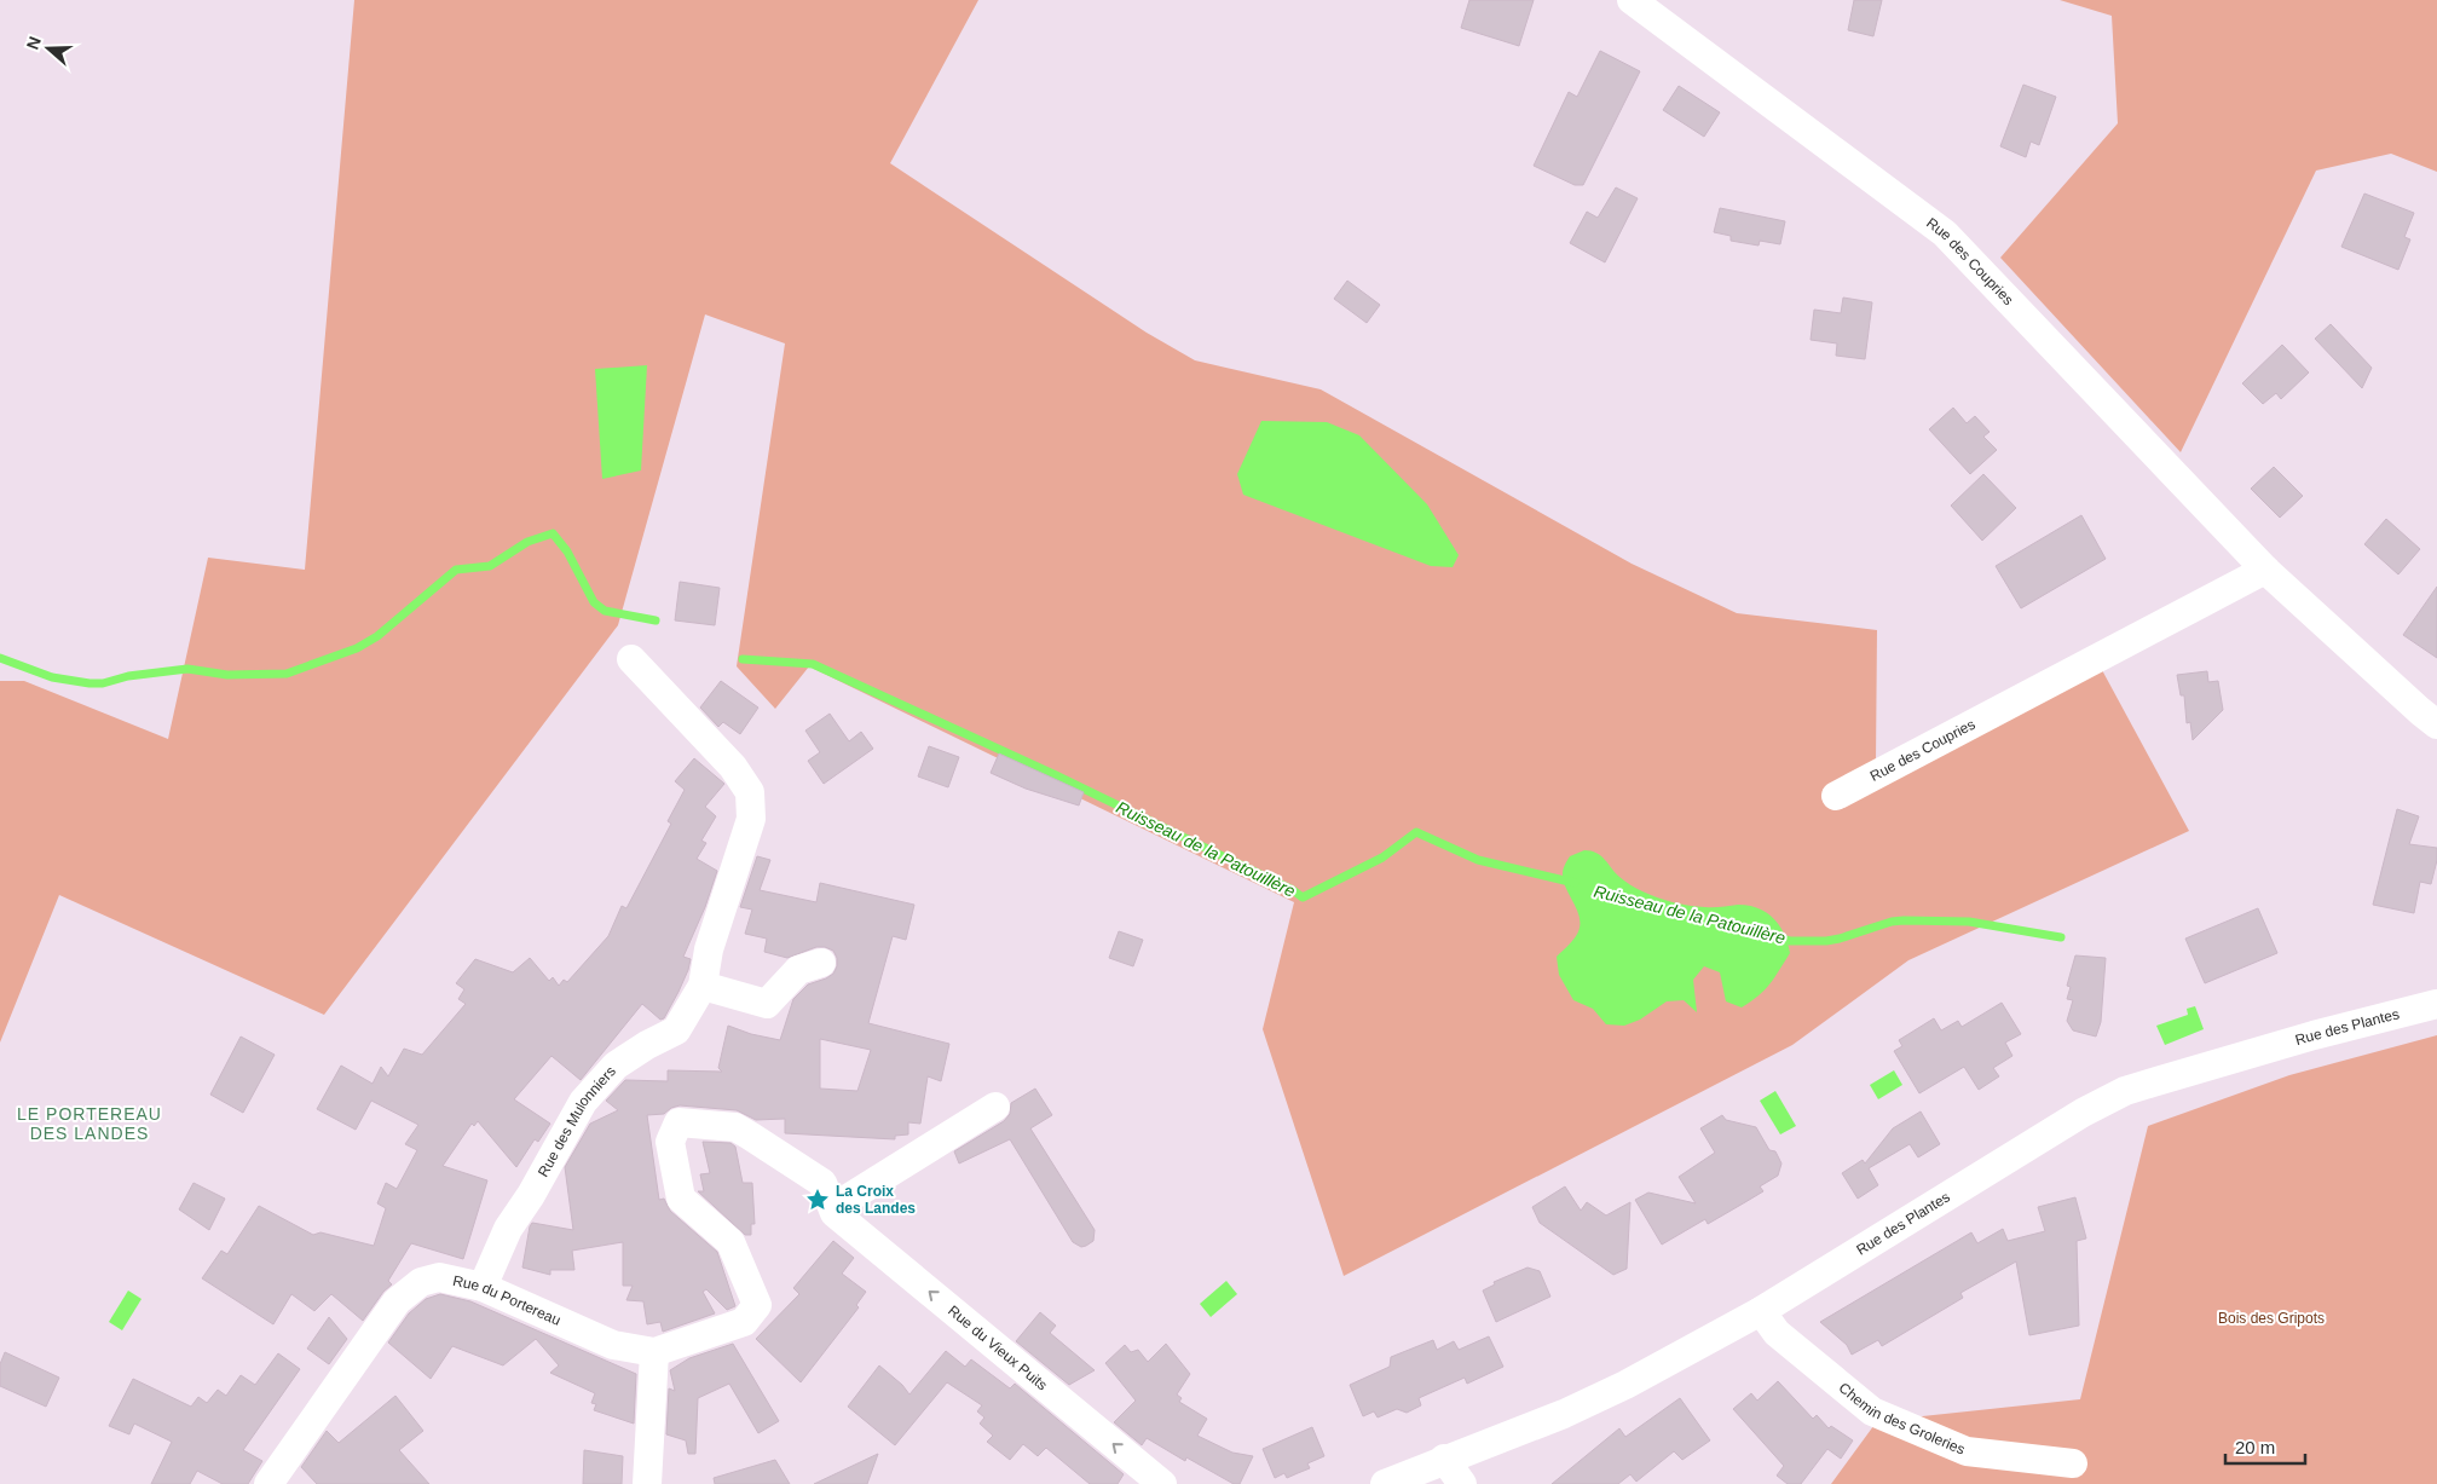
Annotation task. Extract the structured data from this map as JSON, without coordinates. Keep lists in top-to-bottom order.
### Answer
{
  "streets": {
    "street": [
      "Rue des Coupries",
      "Rue des Plantes",
      "Rue des Mulonniers",
      "Rue du Portereau",
      "Rue du Vieux Puits",
      "Chemin des Groleries"
    ]
  },
  "crossings": [
    ["Rue des Plantes", "Chemin des Groleries"],
    ["Rue des Mulonniers", "Rue du Portereau"],
    ["Rue du Portereau", "Rue du Vieux Puits"]
  ],
  "one_way": ["Rue du Vieux Puits"],
  "districts": ["LE PORTEREAU DES LANDES"],
  "water": ["Ruisseau de la Patouillère"],
  "parks": ["Bois des Gripots"],
  "places": {
    "place": ["La Croix des Landes"]
  },
  "scale_bar": "20 m",
  "north": "left"
}
